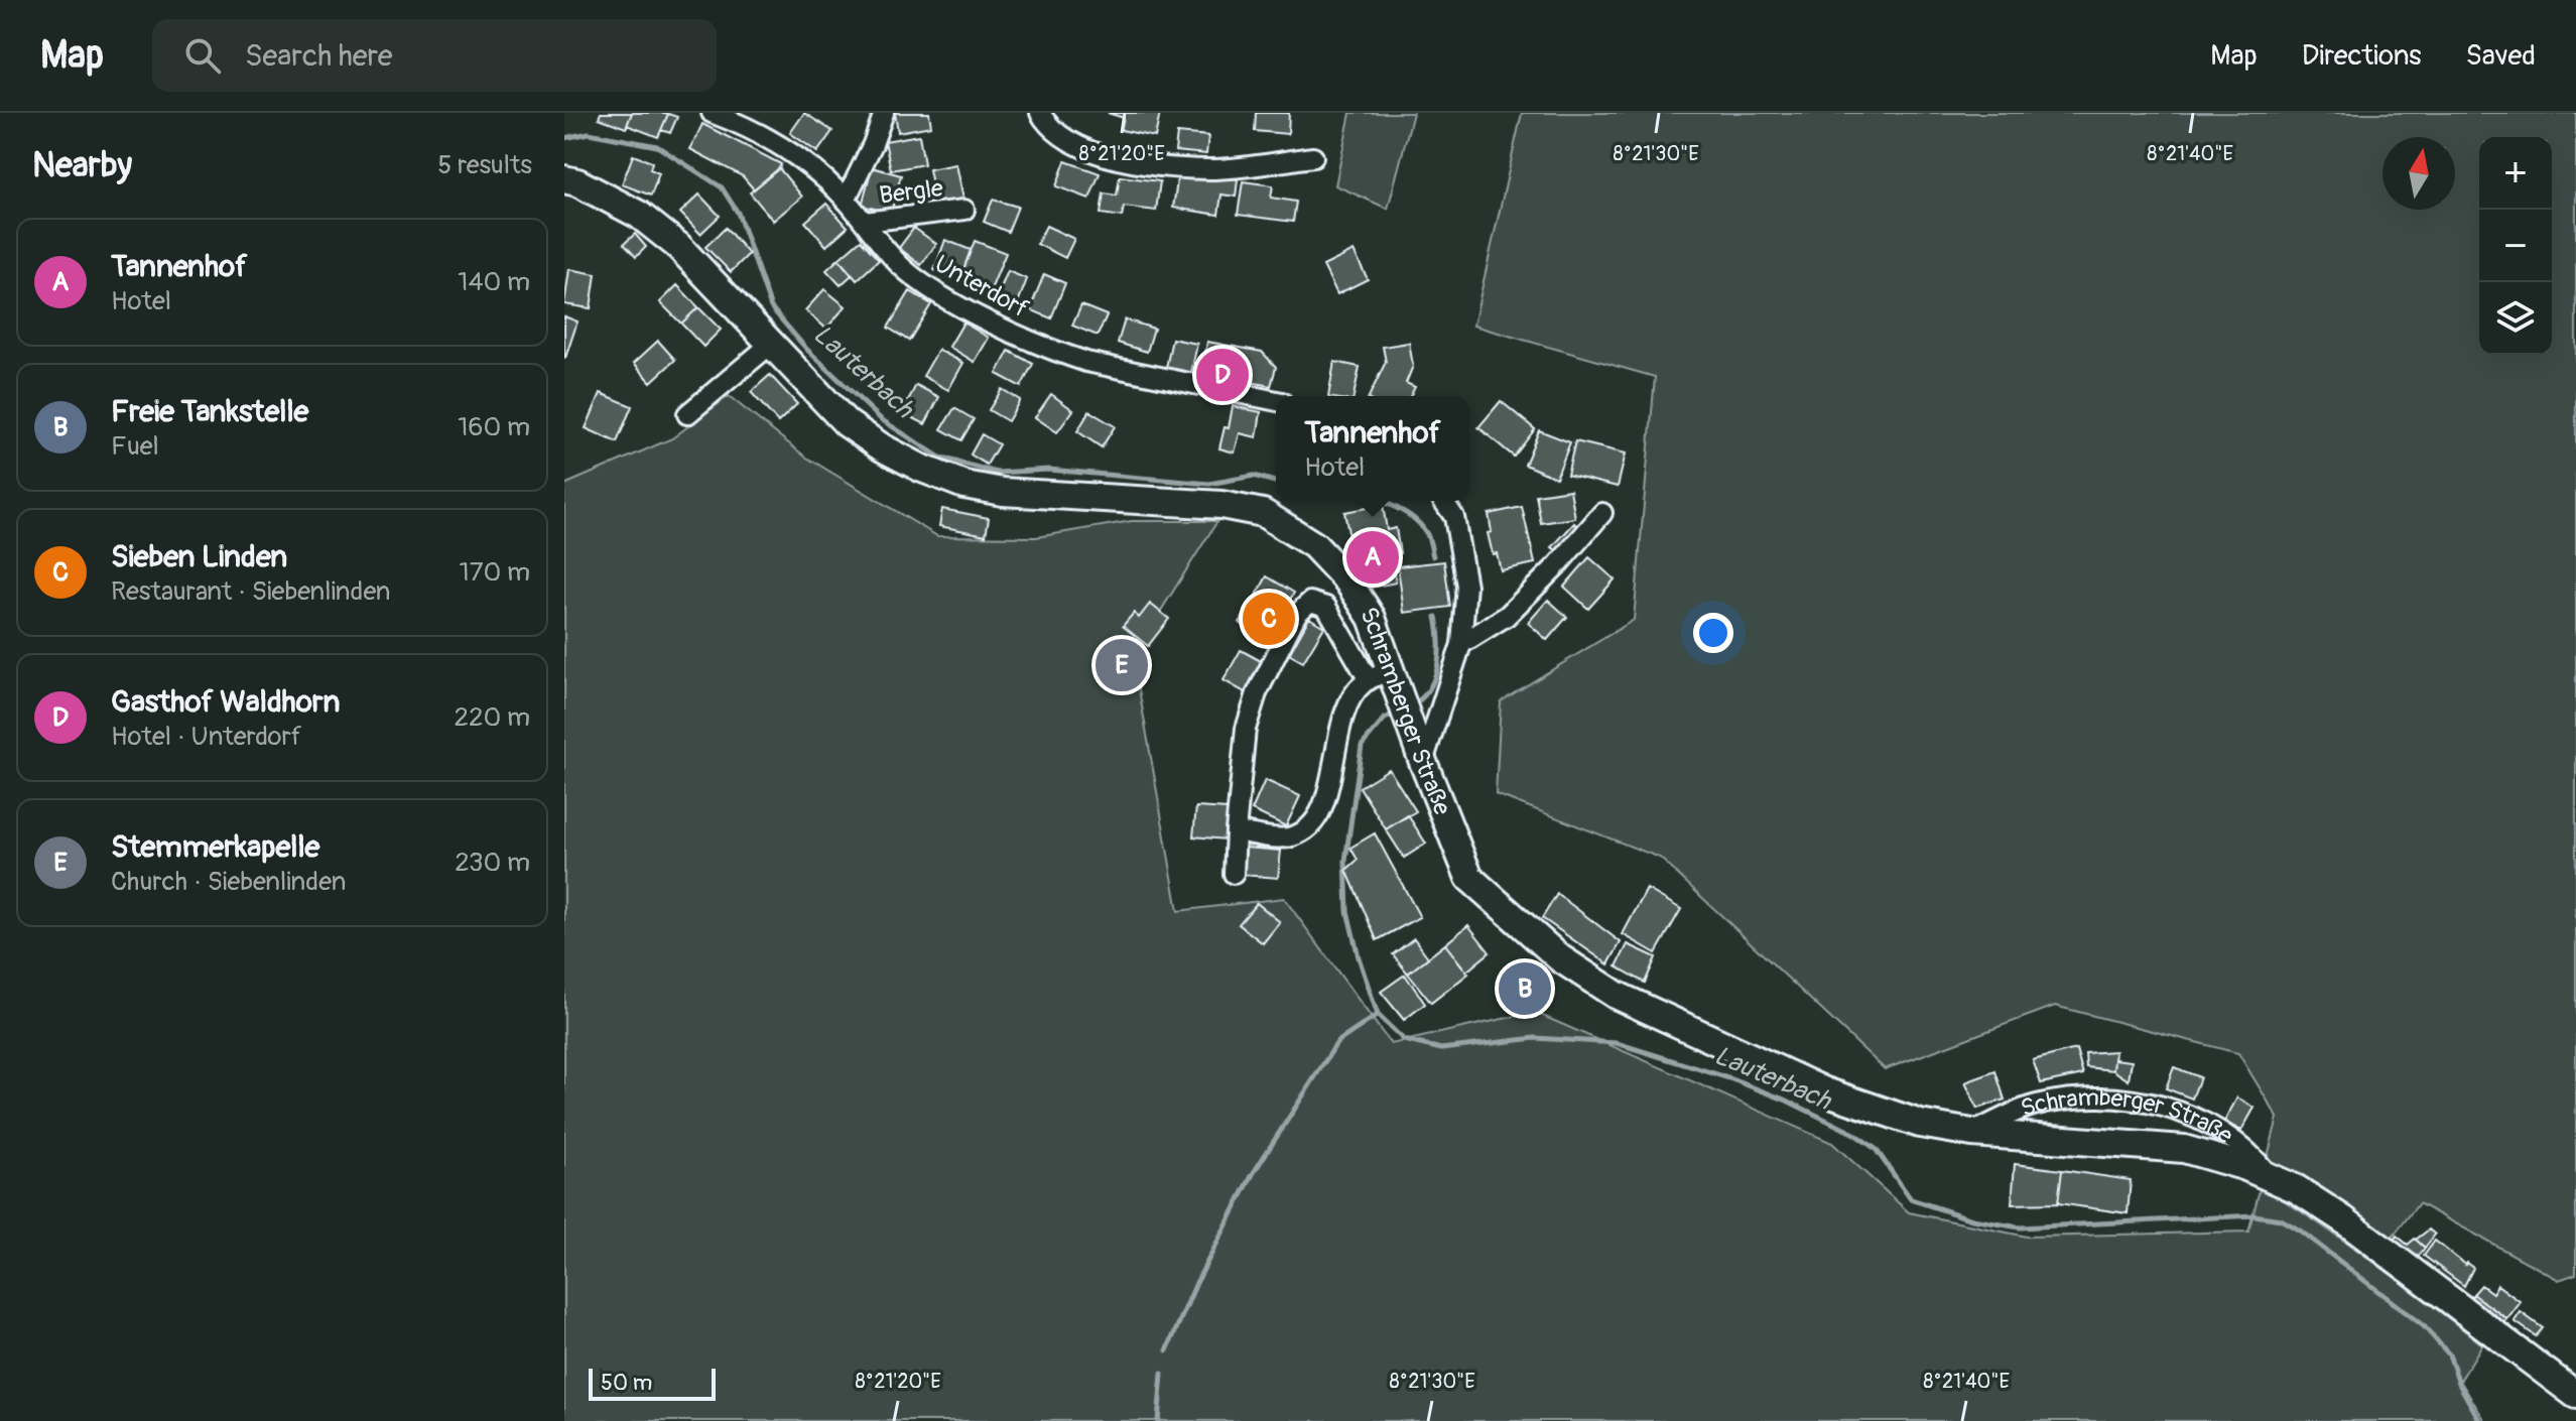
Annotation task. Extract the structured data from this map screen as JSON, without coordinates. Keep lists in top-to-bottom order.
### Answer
{
  "streets": {
    "main road": ["Schramberger Straße"],
    "street": ["Bergle", "Unterdorf"]
  },
  "crossings": [
    ["Bergle", "Unterdorf"]
  ],
  "water": ["Lauterbach"],
  "scale_bar": "50 m",
  "north": "top",
  "page": {
    "header": "Map",
    "search": "Search here",
    "nav": ["Map", "Directions", "Saved"],
    "heading": ["Nearby", "5 results"],
    "map_buttons": ["+", "−"],
    "list": [
      {
        "mark": "A",
        "name": "Tannenhof",
        "note": "Hotel",
        "value": "140 m"
      },
      {
        "mark": "B",
        "name": "Freie Tankstelle",
        "note": "Fuel",
        "value": "160 m"
      },
      {
        "mark": "C",
        "name": "Sieben Linden",
        "note": "Restaurant · Siebenlinden",
        "value": "170 m"
      },
      {
        "mark": "D",
        "name": "Gasthof Waldhorn",
        "note": "Hotel · Unterdorf",
        "value": "220 m"
      },
      {
        "mark": "E",
        "name": "Stemmerkapelle",
        "note": "Church · Siebenlinden",
        "value": "230 m"
      }
    ],
    "pins": [
      "D",
      "A",
      "C",
      "E",
      "B"
    ],
    "popup": ["Tannenhof", "Hotel"],
    "scale": "50 m"
  },
  "coordinates": ["8°21'30\"E", "8°21'20\"E", "8°21'40\"E"]
}
